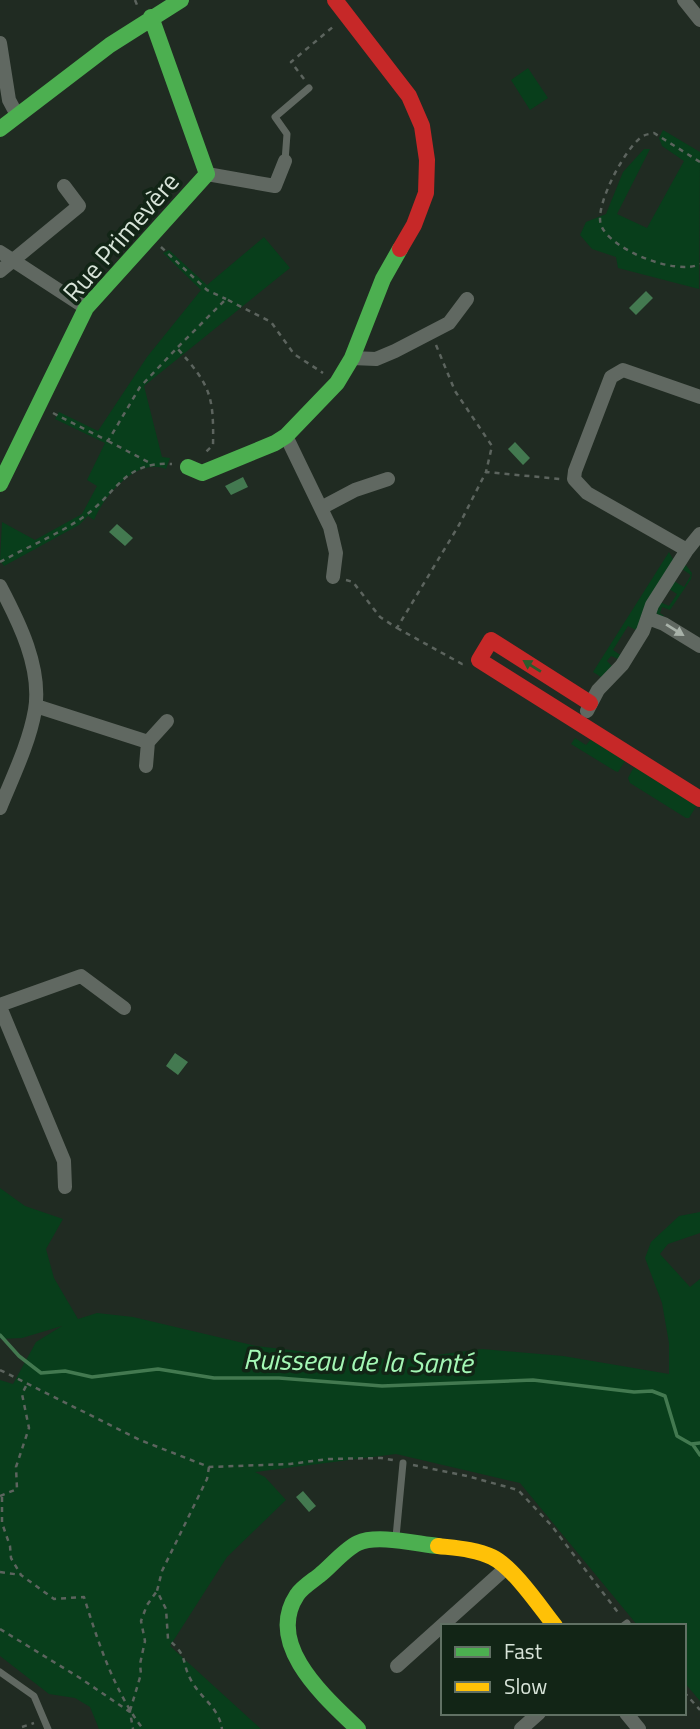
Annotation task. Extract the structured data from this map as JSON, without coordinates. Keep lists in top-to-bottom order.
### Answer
{
  "streets": {
    "street": ["Rue Primevère"]
  },
  "water": ["Ruisseau de la Santé"],
  "legend": ["Fast", "Slow"]
}
